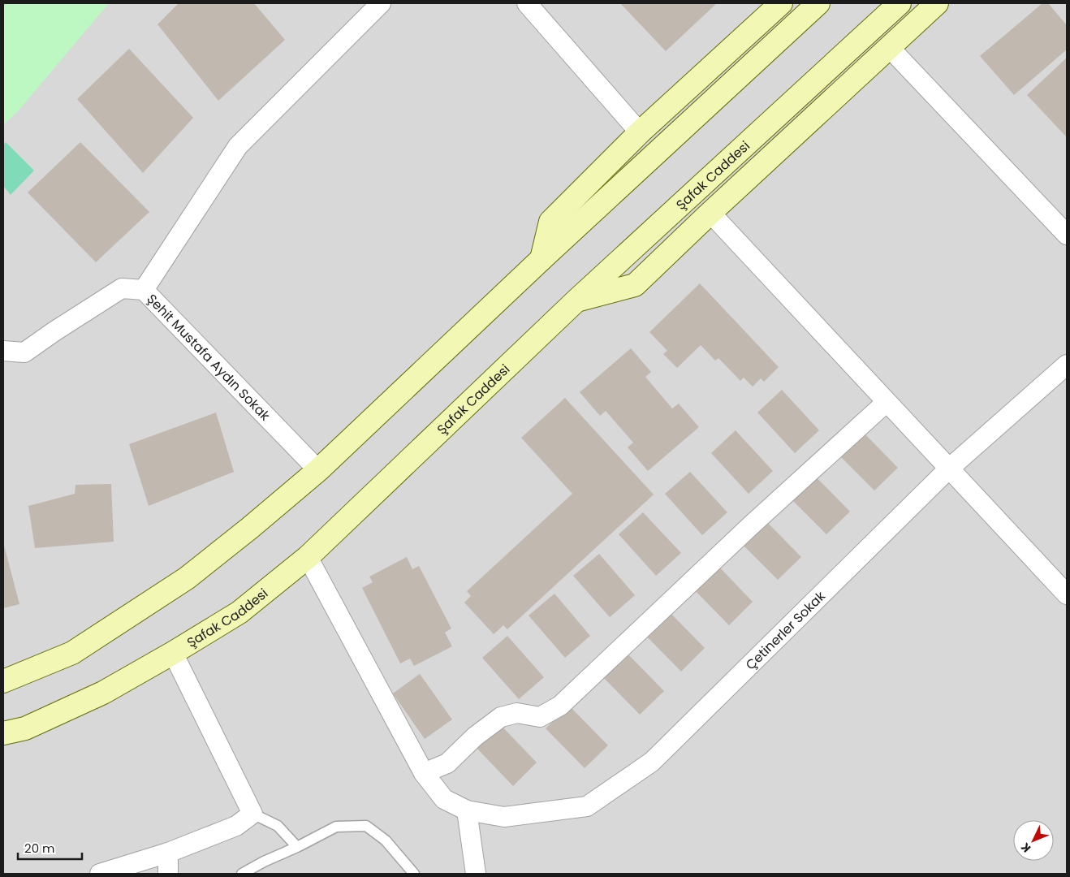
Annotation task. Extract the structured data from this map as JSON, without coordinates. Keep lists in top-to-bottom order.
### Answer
{
  "streets": {
    "main road": ["Şafak Caddesi"],
    "street": ["Şehit Mustafa Aydın Sokak", "Çetinerler Sokak"]
  },
  "crossings": [
    ["Şafak Caddesi", "Çetinerler Sokak"]
  ],
  "scale_bar": "20 m",
  "north": "bottom left"
}
